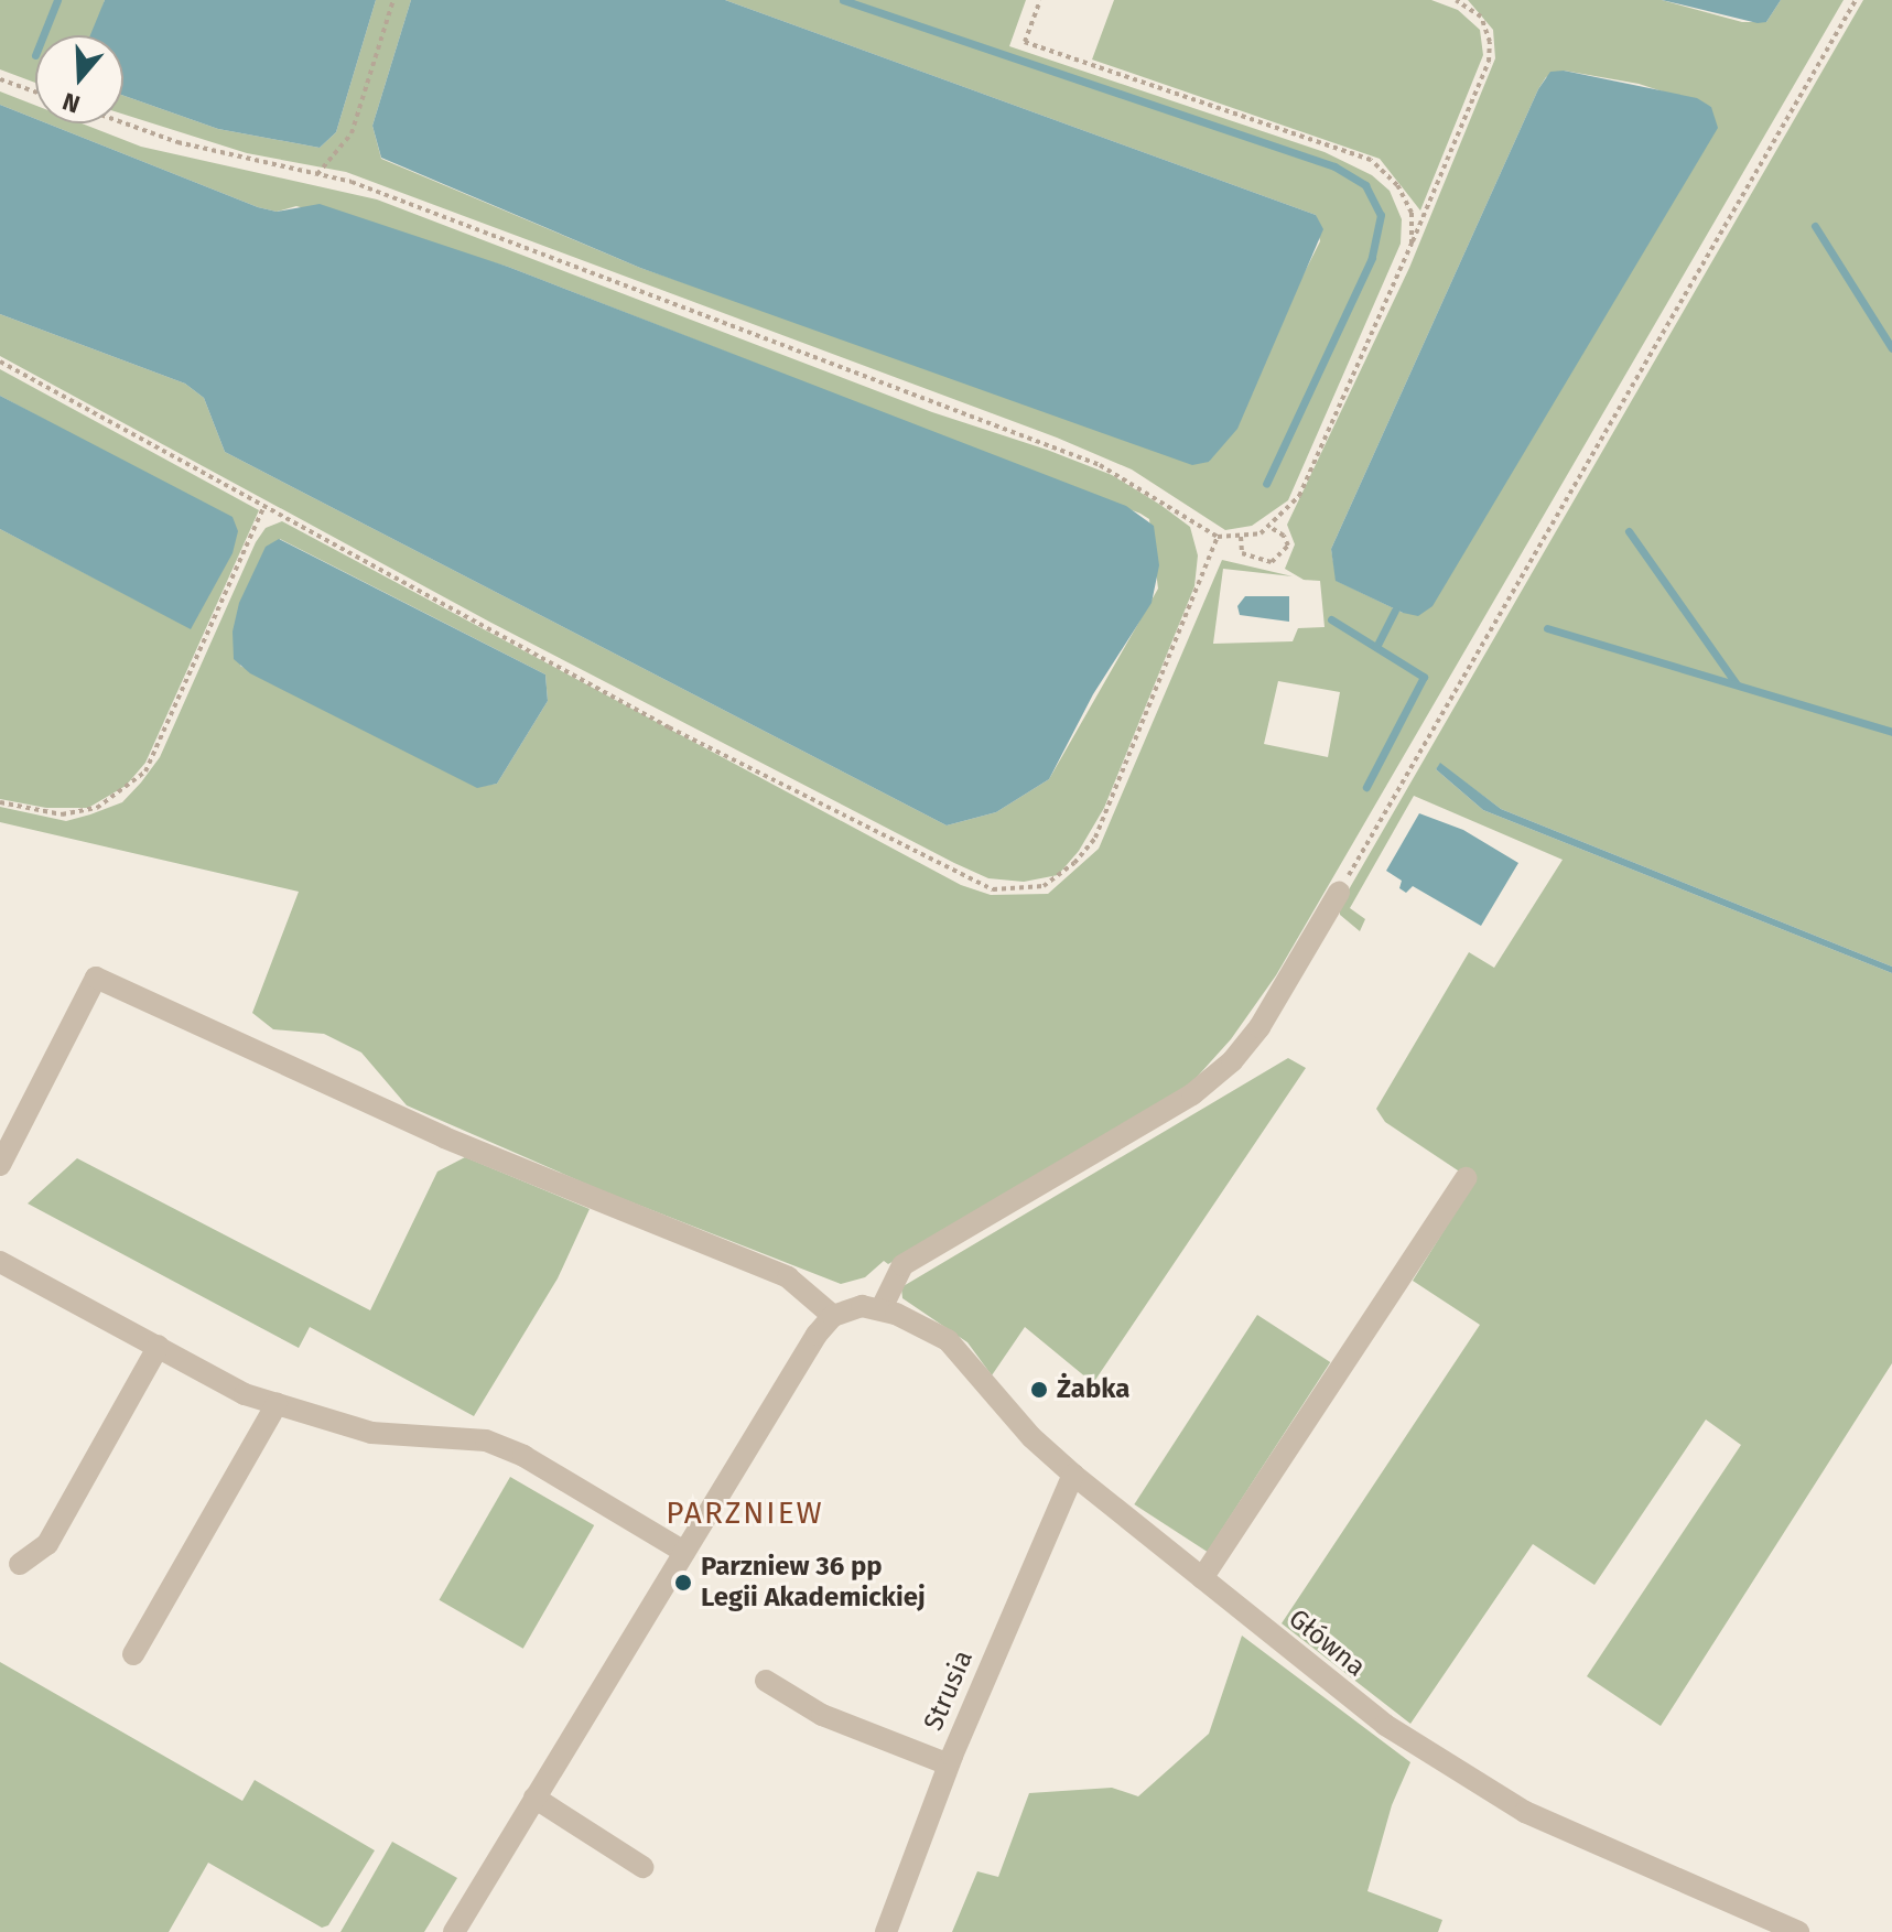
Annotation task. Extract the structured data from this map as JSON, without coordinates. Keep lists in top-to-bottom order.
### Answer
{
  "streets": {
    "street": ["Główna", "Strusia"]
  },
  "crossings": [
    ["Główna", "Strusia"]
  ],
  "districts": ["PARZNIEW"],
  "places": ["Żabka", "Parzniew 36 pp Legii Akademickiej"],
  "north": "bottom"
}
